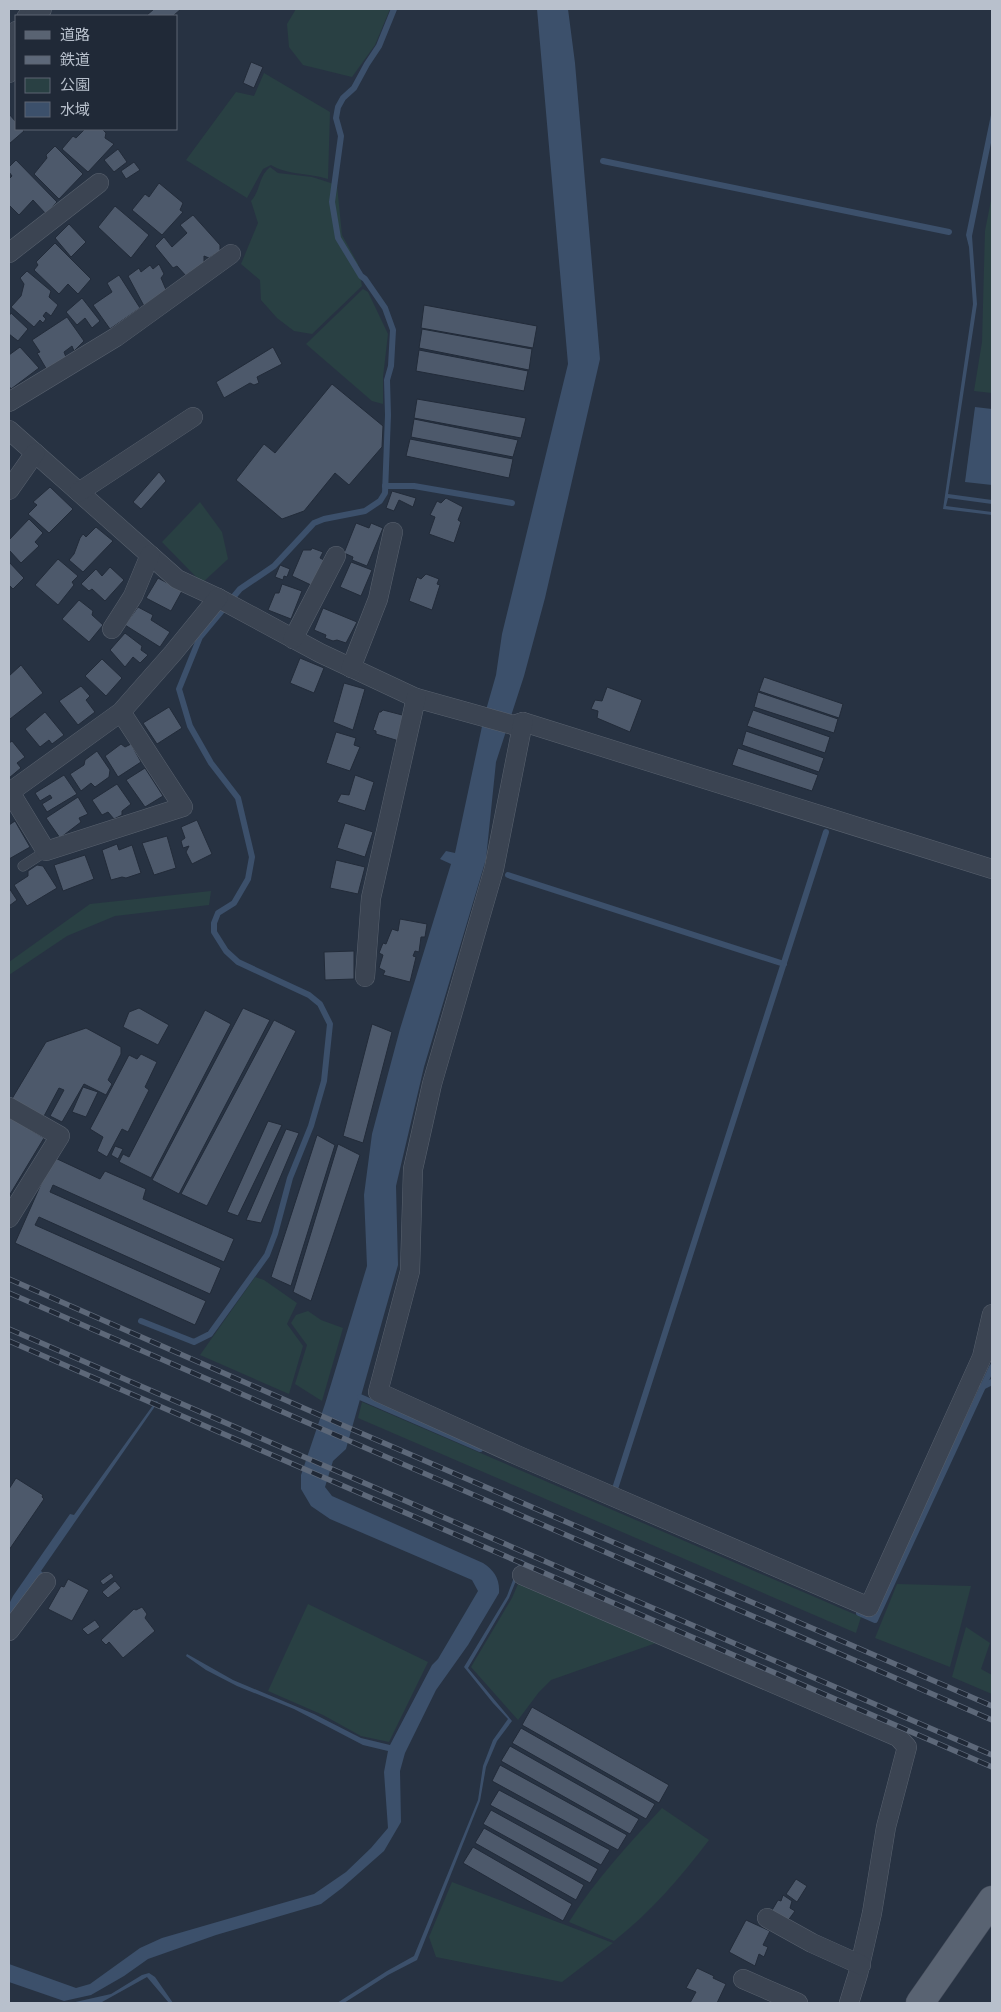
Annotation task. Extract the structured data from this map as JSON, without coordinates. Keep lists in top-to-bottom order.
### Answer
{
  "legend": [
    "道路",
    "鉄道",
    "公園",
    "水域"
  ]
}
